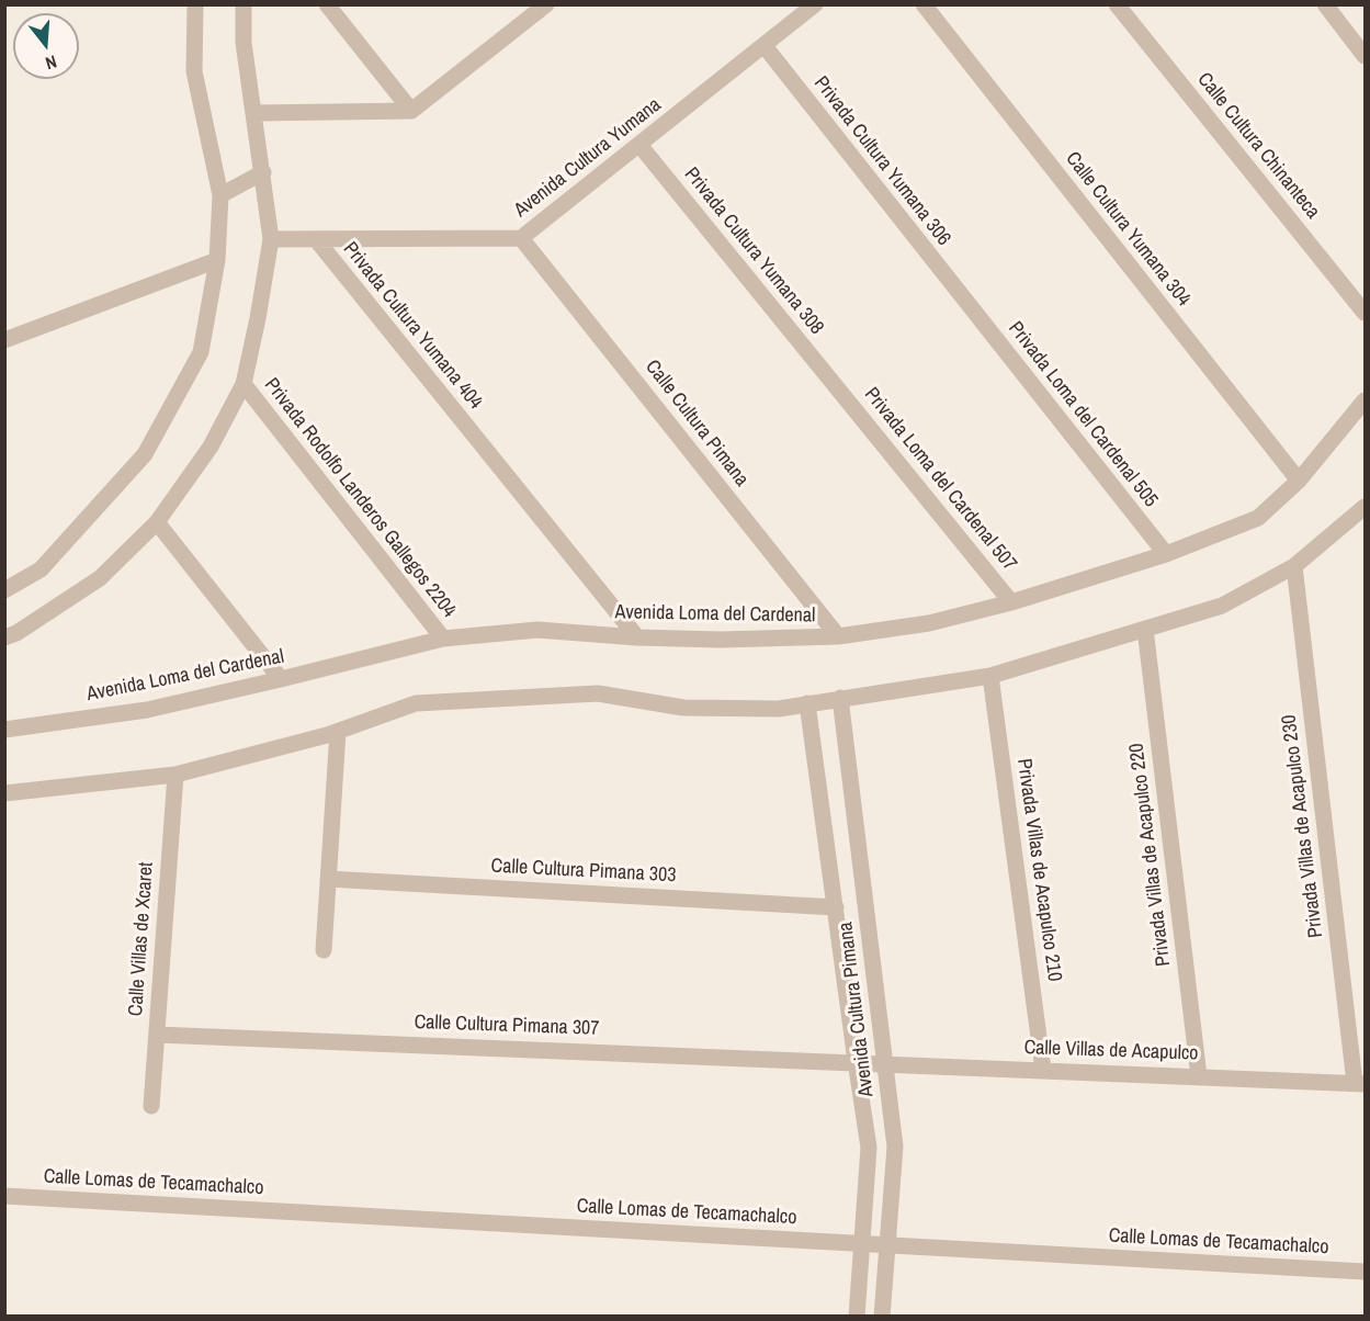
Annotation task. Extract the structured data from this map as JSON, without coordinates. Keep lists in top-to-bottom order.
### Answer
{
  "streets": {
    "street": [
      "Calle Cultura Chinanteca",
      "Avenida Cultura Yumana",
      "Privada Cultura Yumana 306",
      "Calle Cultura Yumana 304",
      "Privada Cultura Yumana 308",
      "Privada Cultura Yumana 404",
      "Privada Loma del Cardenal 505",
      "Calle Cultura Pimana",
      "Privada Loma del Cardenal 507",
      "Privada Rodolfo Landeros Gallegos 2204",
      "Avenida Loma del Cardenal",
      "Privada Villas de Acapulco 230",
      "Privada Villas de Acapulco 220",
      "Privada Villas de Acapulco 210",
      "Calle Cultura Pimana 303",
      "Calle Villas de Xcaret",
      "Avenida Cultura Pimana",
      "Calle Cultura Pimana 307",
      "Calle Villas de Acapulco",
      "Calle Lomas de Tecamachalco"
    ]
  },
  "crossings": [
    ["Avenida Cultura Yumana", "Privada Cultura Yumana 306"],
    ["Avenida Cultura Yumana", "Privada Cultura Yumana 308"],
    ["Avenida Cultura Yumana", "Privada Cultura Yumana 404"],
    ["Avenida Cultura Yumana", "Calle Cultura Pimana"],
    ["Privada Cultura Yumana 306", "Privada Loma del Cardenal 505"],
    ["Calle Cultura Yumana 304", "Avenida Loma del Cardenal"],
    ["Privada Cultura Yumana 308", "Privada Loma del Cardenal 507"],
    ["Privada Cultura Yumana 404", "Avenida Loma del Cardenal"],
    ["Privada Loma del Cardenal 505", "Avenida Loma del Cardenal"],
    ["Calle Cultura Pimana", "Avenida Loma del Cardenal"],
    ["Privada Loma del Cardenal 507", "Avenida Loma del Cardenal"],
    ["Privada Rodolfo Landeros Gallegos 2204", "Avenida Loma del Cardenal"],
    ["Privada Villas de Acapulco 230", "Calle Villas de Acapulco"],
    ["Privada Villas de Acapulco 220", "Calle Villas de Acapulco"],
    ["Privada Villas de Acapulco 210", "Calle Villas de Acapulco"],
    ["Calle Cultura Pimana 303", "Avenida Cultura Pimana"],
    ["Calle Villas de Xcaret", "Calle Cultura Pimana 307"],
    ["Avenida Cultura Pimana", "Calle Cultura Pimana 307"],
    ["Avenida Cultura Pimana", "Calle Villas de Acapulco"],
    ["Avenida Cultura Pimana", "Calle Lomas de Tecamachalco"],
    ["Calle Cultura Pimana 307", "Calle Villas de Acapulco"]
  ],
  "north": "bottom"
}
